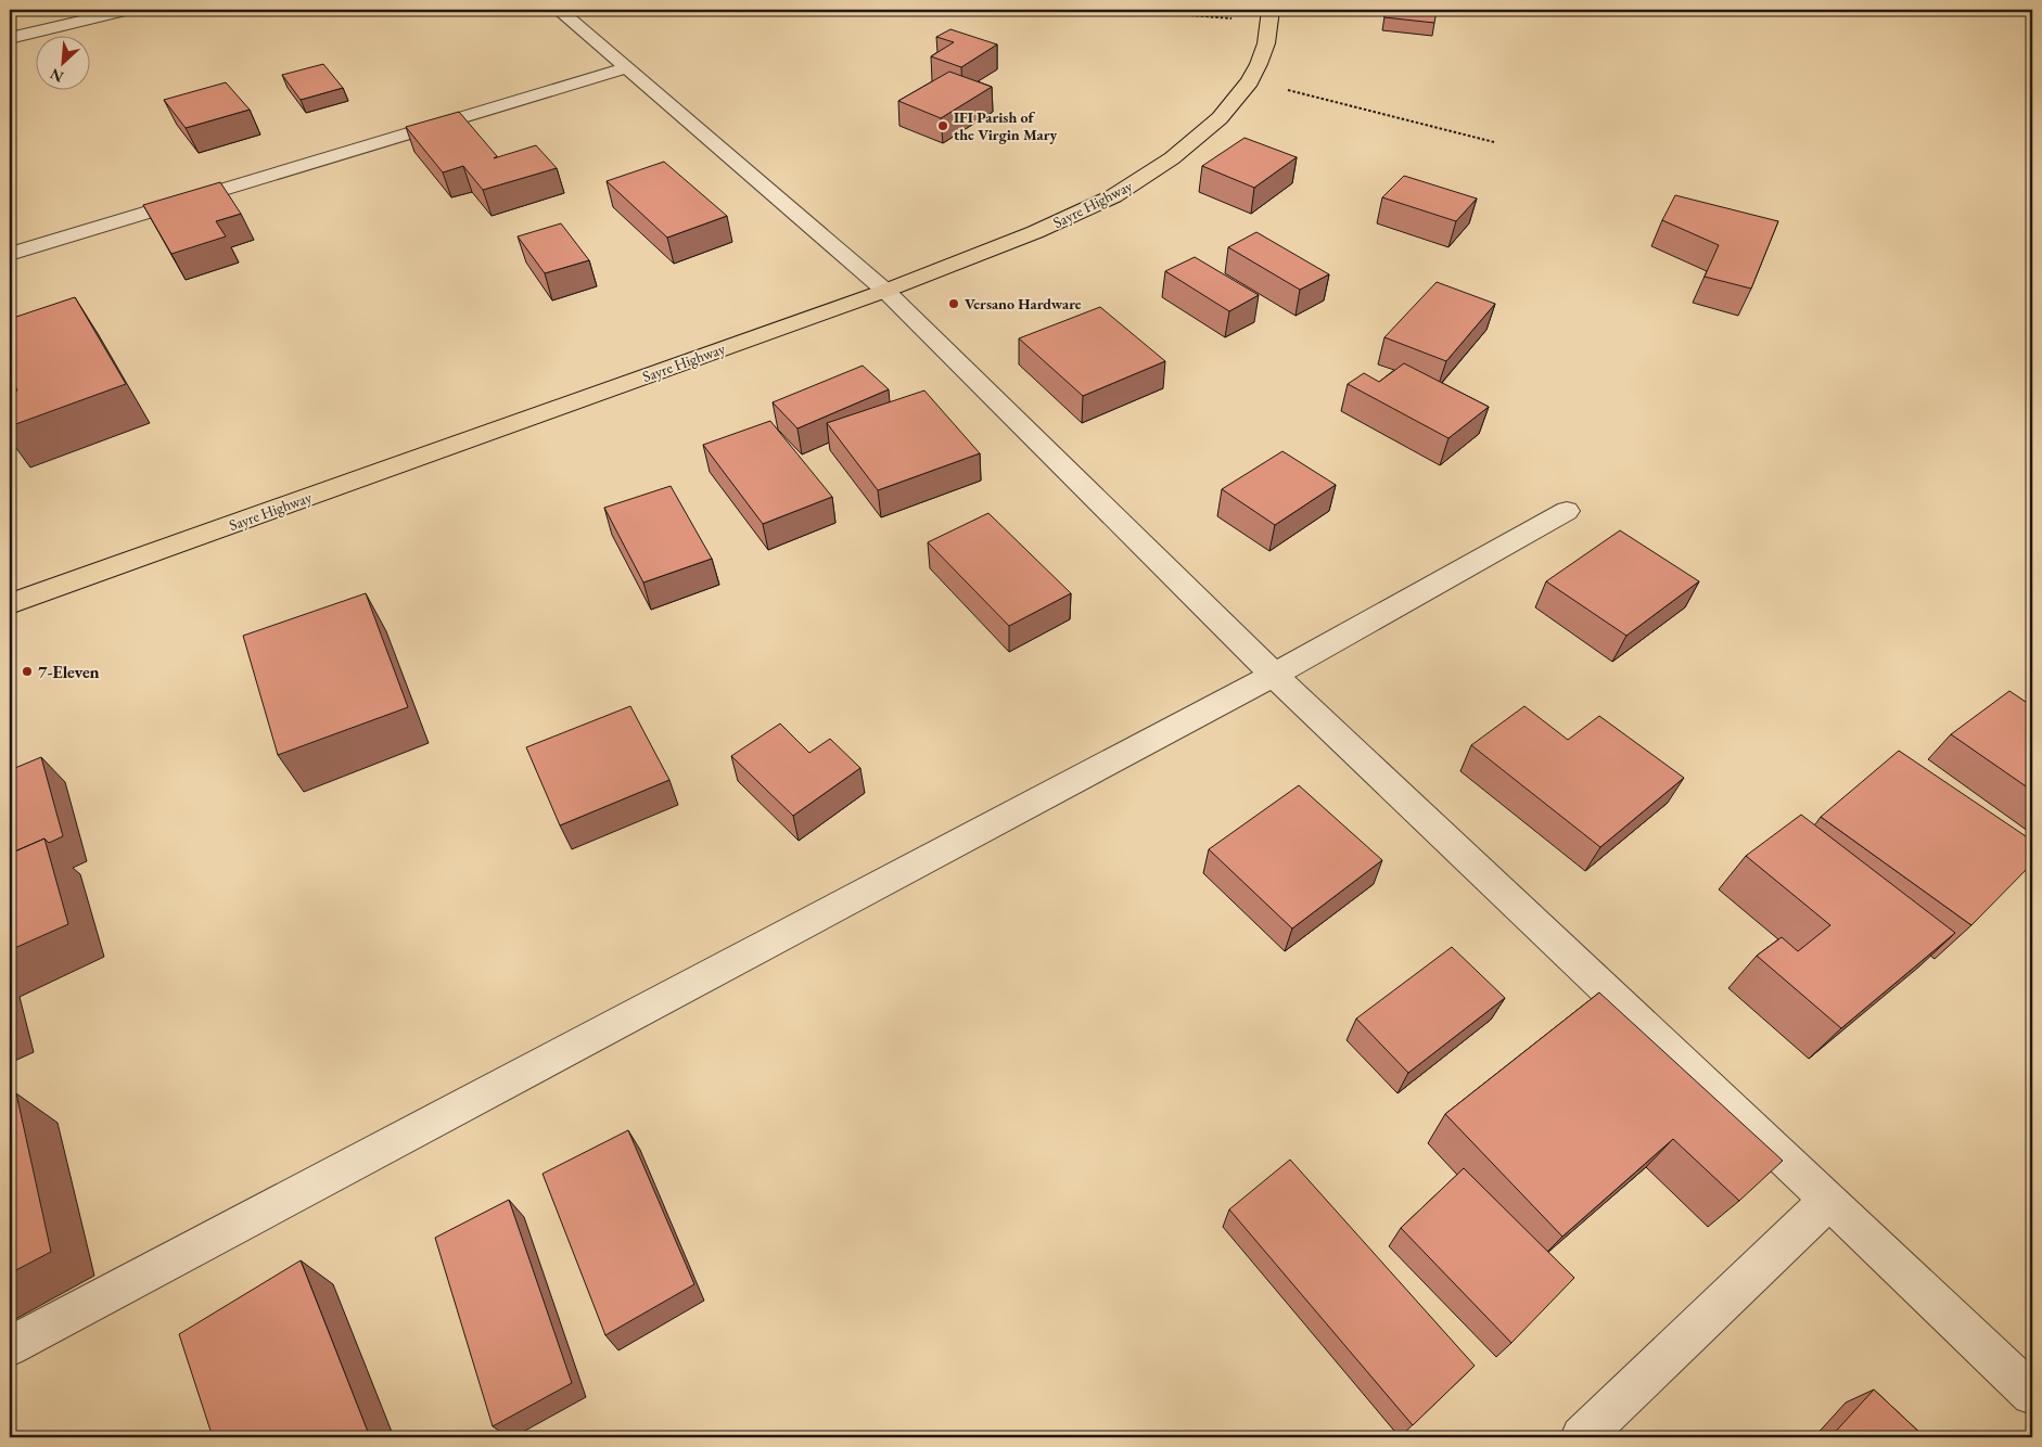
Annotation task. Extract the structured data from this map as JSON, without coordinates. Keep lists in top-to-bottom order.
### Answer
{
  "streets": {
    "highway": ["Sayre Highway"]
  },
  "places": ["IFI Parish of the Virgin Mary", "Versano Hardware", "7-Eleven"],
  "north": "bottom left"
}
